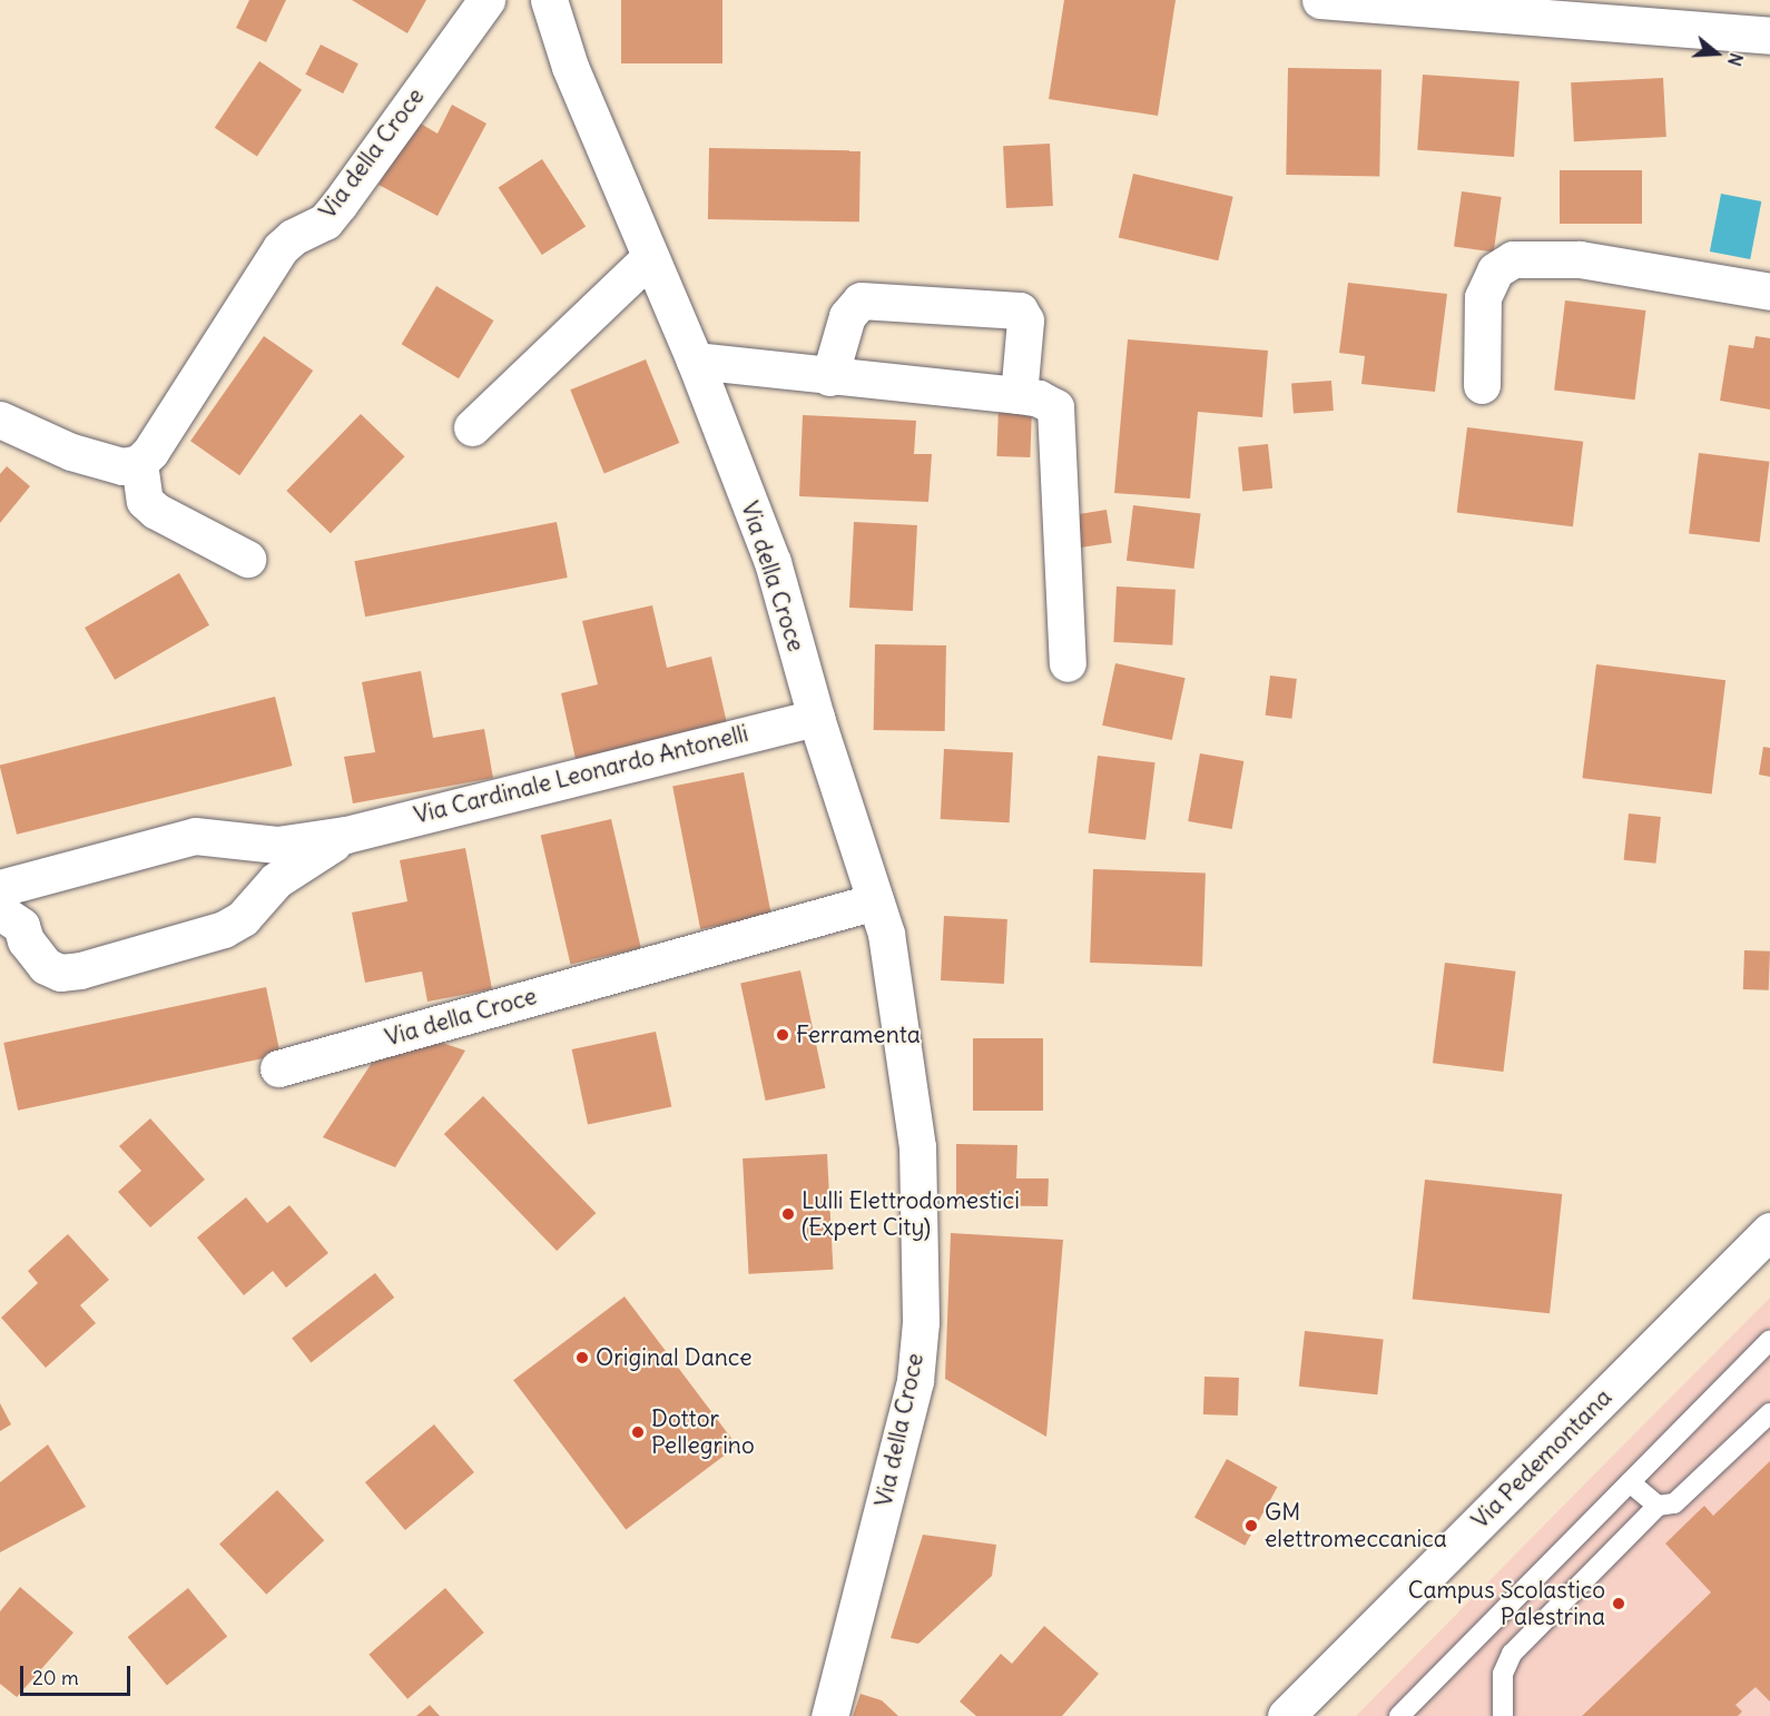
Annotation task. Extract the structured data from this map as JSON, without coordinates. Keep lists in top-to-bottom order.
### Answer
{
  "streets": {
    "street": ["Via della Croce", "Via Cardinale Leonardo Antonelli", "Via Pedemontana"]
  },
  "crossings": [
    ["Via della Croce", "Via Cardinale Leonardo Antonelli"]
  ],
  "places": [
    "Ferramenta",
    "Lulli Elettrodomestici (Expert City)",
    "Original Dance",
    "Dottor Pellegrino",
    "GM elettromeccanica",
    "Campus Scolastico Palestrina"
  ],
  "scale_bar": "20 m",
  "north": "right"
}
